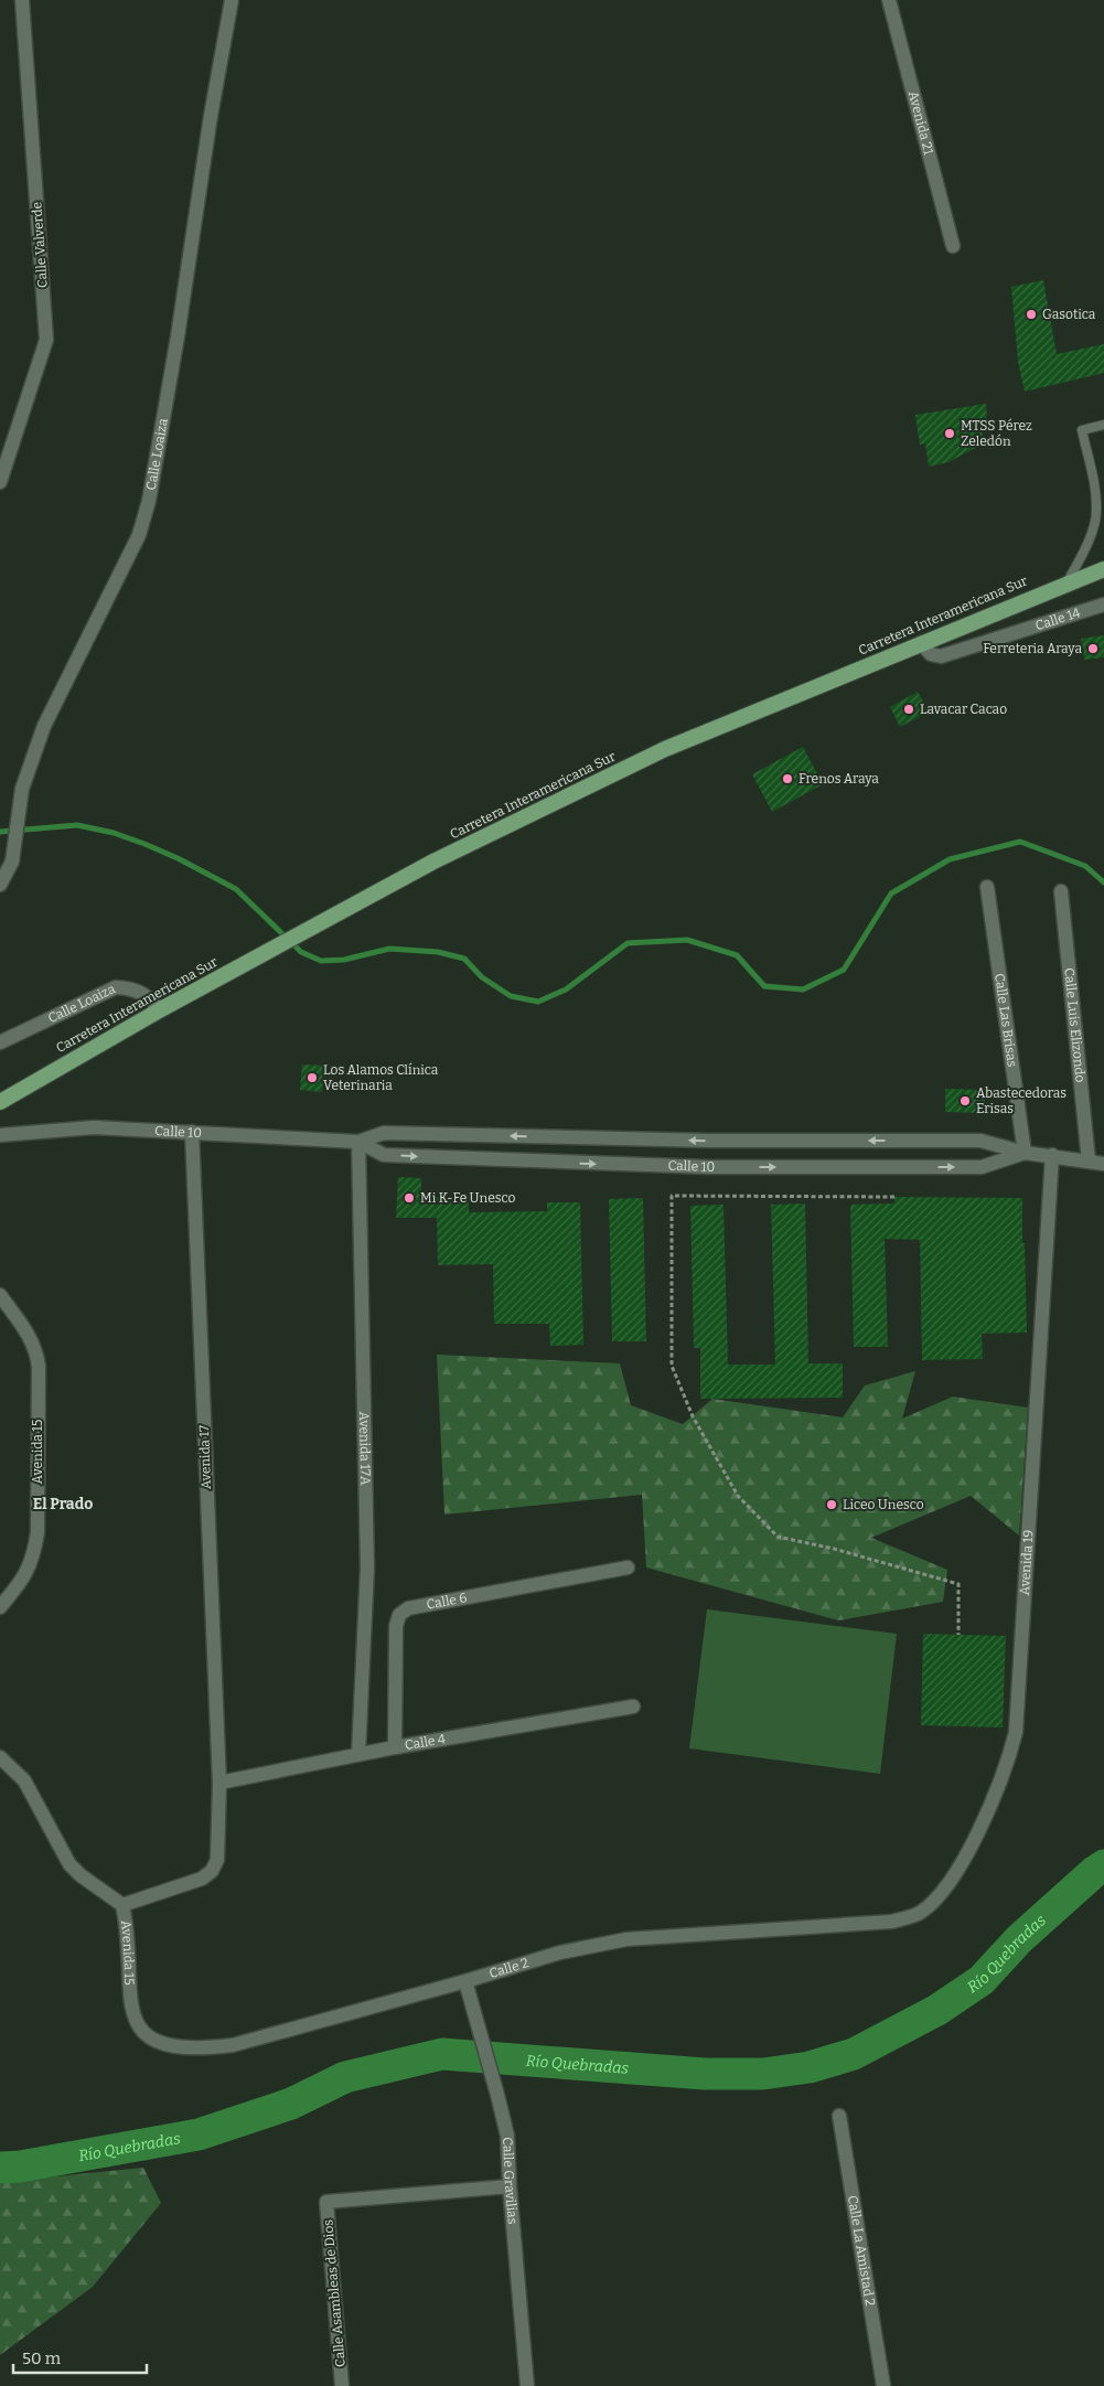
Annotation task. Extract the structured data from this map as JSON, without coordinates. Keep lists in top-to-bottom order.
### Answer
{
  "streets": {
    "highway": ["Carretera Interamericana Sur"],
    "street": [
      "Avenida 21",
      "Calle Valverde",
      "Calle Loaiza",
      "Calle 14",
      "Calle Las Brisas",
      "Calle Luis Elizondo",
      "Calle 10",
      "Avenida 17A",
      "Avenida 15",
      "Avenida 17",
      "Avenida 19",
      "Calle 6",
      "Calle 4",
      "Calle 2",
      "Calle Gravilias",
      "Calle La Amistad 2",
      "Calle Asambleas de Dios"
    ]
  },
  "crossings": [
    ["Calle Loaiza", "Carretera Interamericana Sur"],
    ["Carretera Interamericana Sur", "Calle 14"],
    ["Calle Las Brisas", "Calle 10"],
    ["Calle Luis Elizondo", "Calle 10"],
    ["Calle 10", "Avenida 17A"],
    ["Calle 10", "Avenida 17"],
    ["Calle 10", "Avenida 19"],
    ["Avenida 17A", "Calle 4"],
    ["Avenida 15", "Avenida 17"],
    ["Avenida 15", "Calle 2"],
    ["Avenida 17", "Calle 4"],
    ["Avenida 19", "Calle 2"],
    ["Calle 6", "Calle 4"],
    ["Calle 2", "Calle Gravilias"],
    ["Calle Gravilias", "Calle Asambleas de Dios"]
  ],
  "districts": ["El Prado"],
  "water": ["Río Quebradas"],
  "places": [
    "Gasotica",
    "MTSS Pérez Zeledón",
    "Ferreteria Araya",
    "Lavacar Cacao",
    "Frenos Araya",
    "Los Alamos Clínica Veterinaria",
    "Abastecedoras Erisas",
    "Mi K-Fe Unesco",
    "Liceo Unesco"
  ],
  "scale_bar": "50 m"
}
